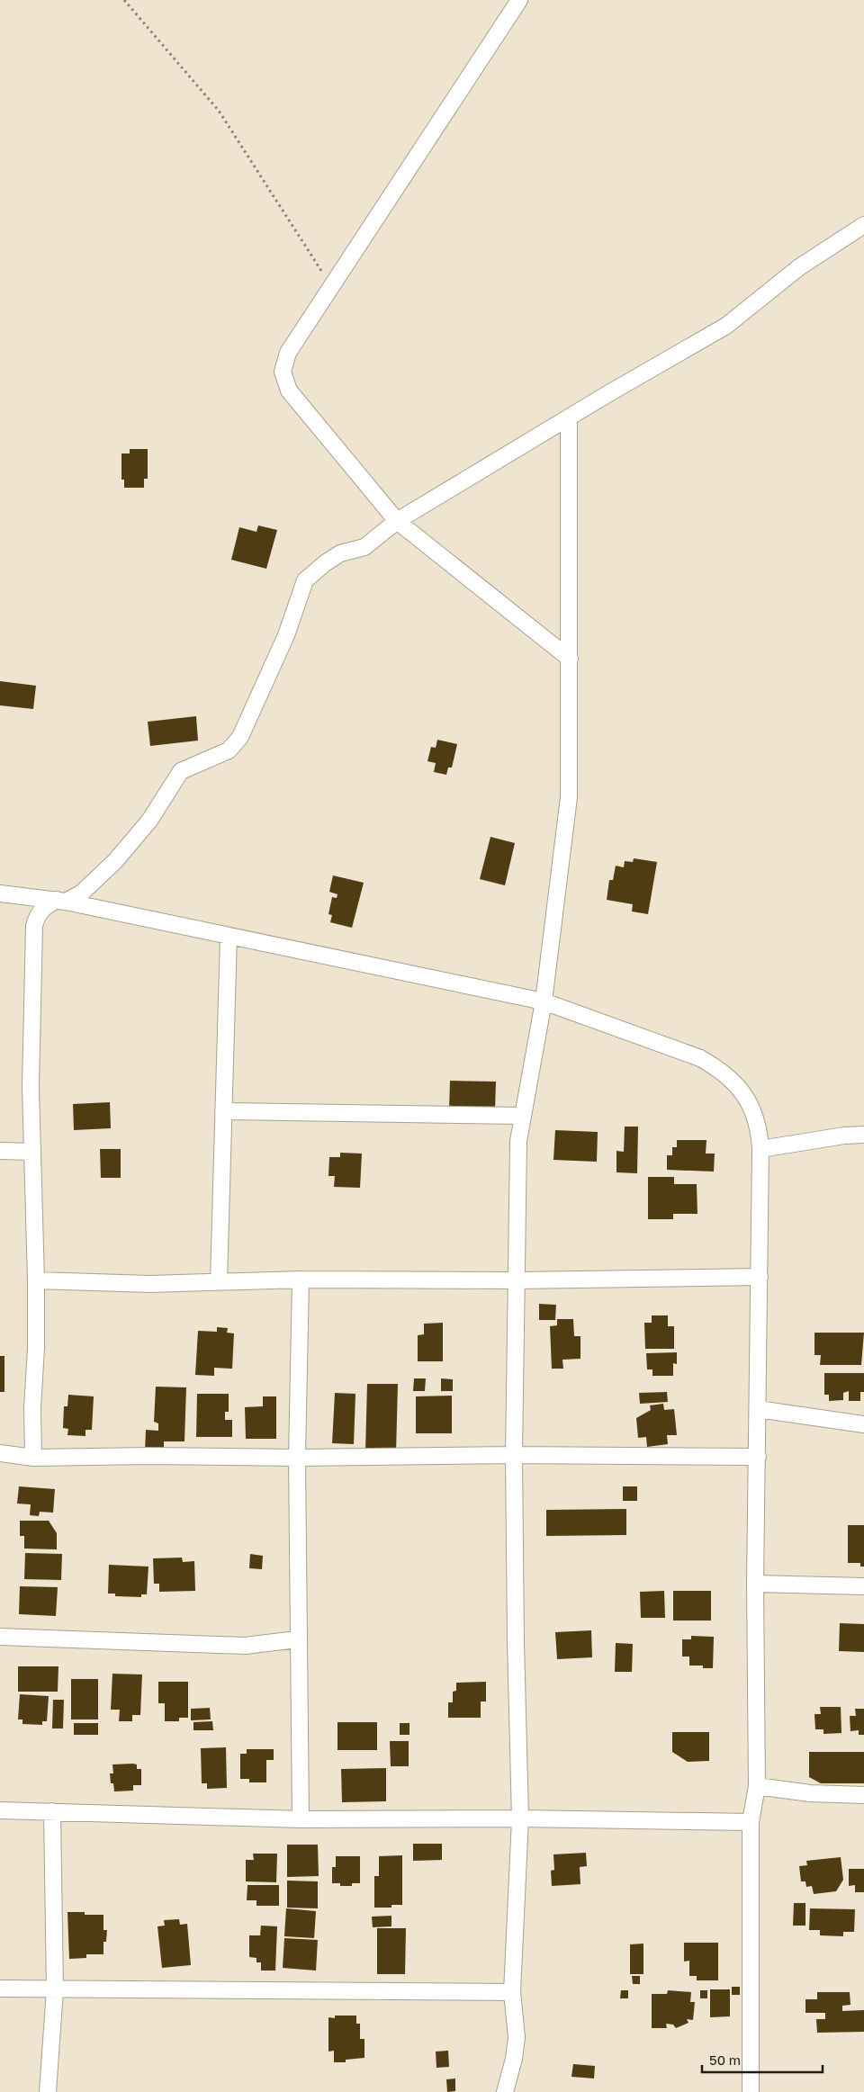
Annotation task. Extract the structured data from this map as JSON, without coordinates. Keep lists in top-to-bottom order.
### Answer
{
  "scale_bar": "50 m"
}
